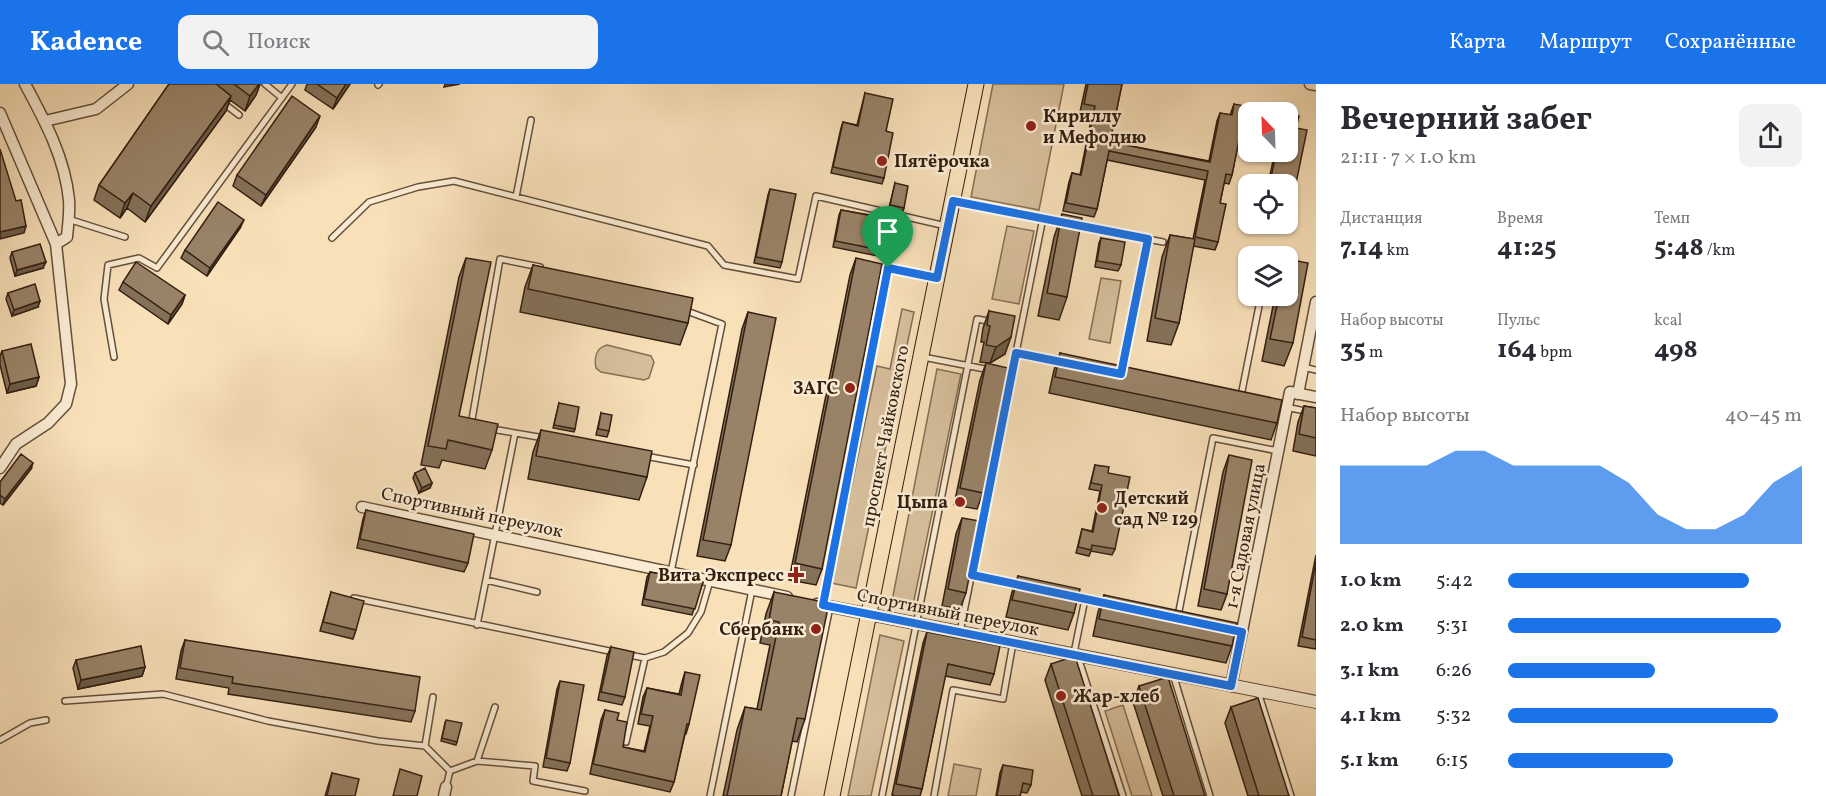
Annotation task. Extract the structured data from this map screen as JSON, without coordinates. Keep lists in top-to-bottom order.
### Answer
{
  "streets": {
    "main road": ["проспект Чайковского"],
    "street": ["Спортивный переулок", "1-я Садовая улица"]
  },
  "crossings": [
    ["проспект Чайковского", "Спортивный переулок"],
    ["Спортивный переулок", "1-я Садовая улица"]
  ],
  "places": {
    "other": [
      "Кириллу и Мефодию",
      "Пятёрочка",
      "ЗАГС",
      "Цыпа",
      "Детский сад № 129",
      "Сбербанк",
      "Жар-хлеб"
    ],
    "health": ["Вита Экспресс"]
  },
  "north": "top left",
  "page": {
    "header": "Kadence",
    "search": "Поиск",
    "nav": ["Карта", "Маршрут", "Сохранённые"],
    "heading": ["Вечерний забег", "21:11 · 7 × 1.0 km"],
    "stats": [
      ["Дистанция", "7.14 km"],
      ["Время", "41:25"],
      ["Темп", "5:48 /km"],
      ["Набор высоты", "35 m"],
      ["Пульс", "164 bpm"],
      ["kcal", "498"]
    ],
    "chart": ["Набор высоты", "40–45 m"],
    "list": [
      {
        "name": "1.0 km",
        "note": "5:42"
      },
      {
        "name": "2.0 km",
        "note": "5:31"
      },
      {
        "name": "3.1 km",
        "note": "6:26"
      },
      {
        "name": "4.1 km",
        "note": "5:32"
      },
      {
        "name": "5.1 km",
        "note": "6:15"
      }
    ]
  }
}
